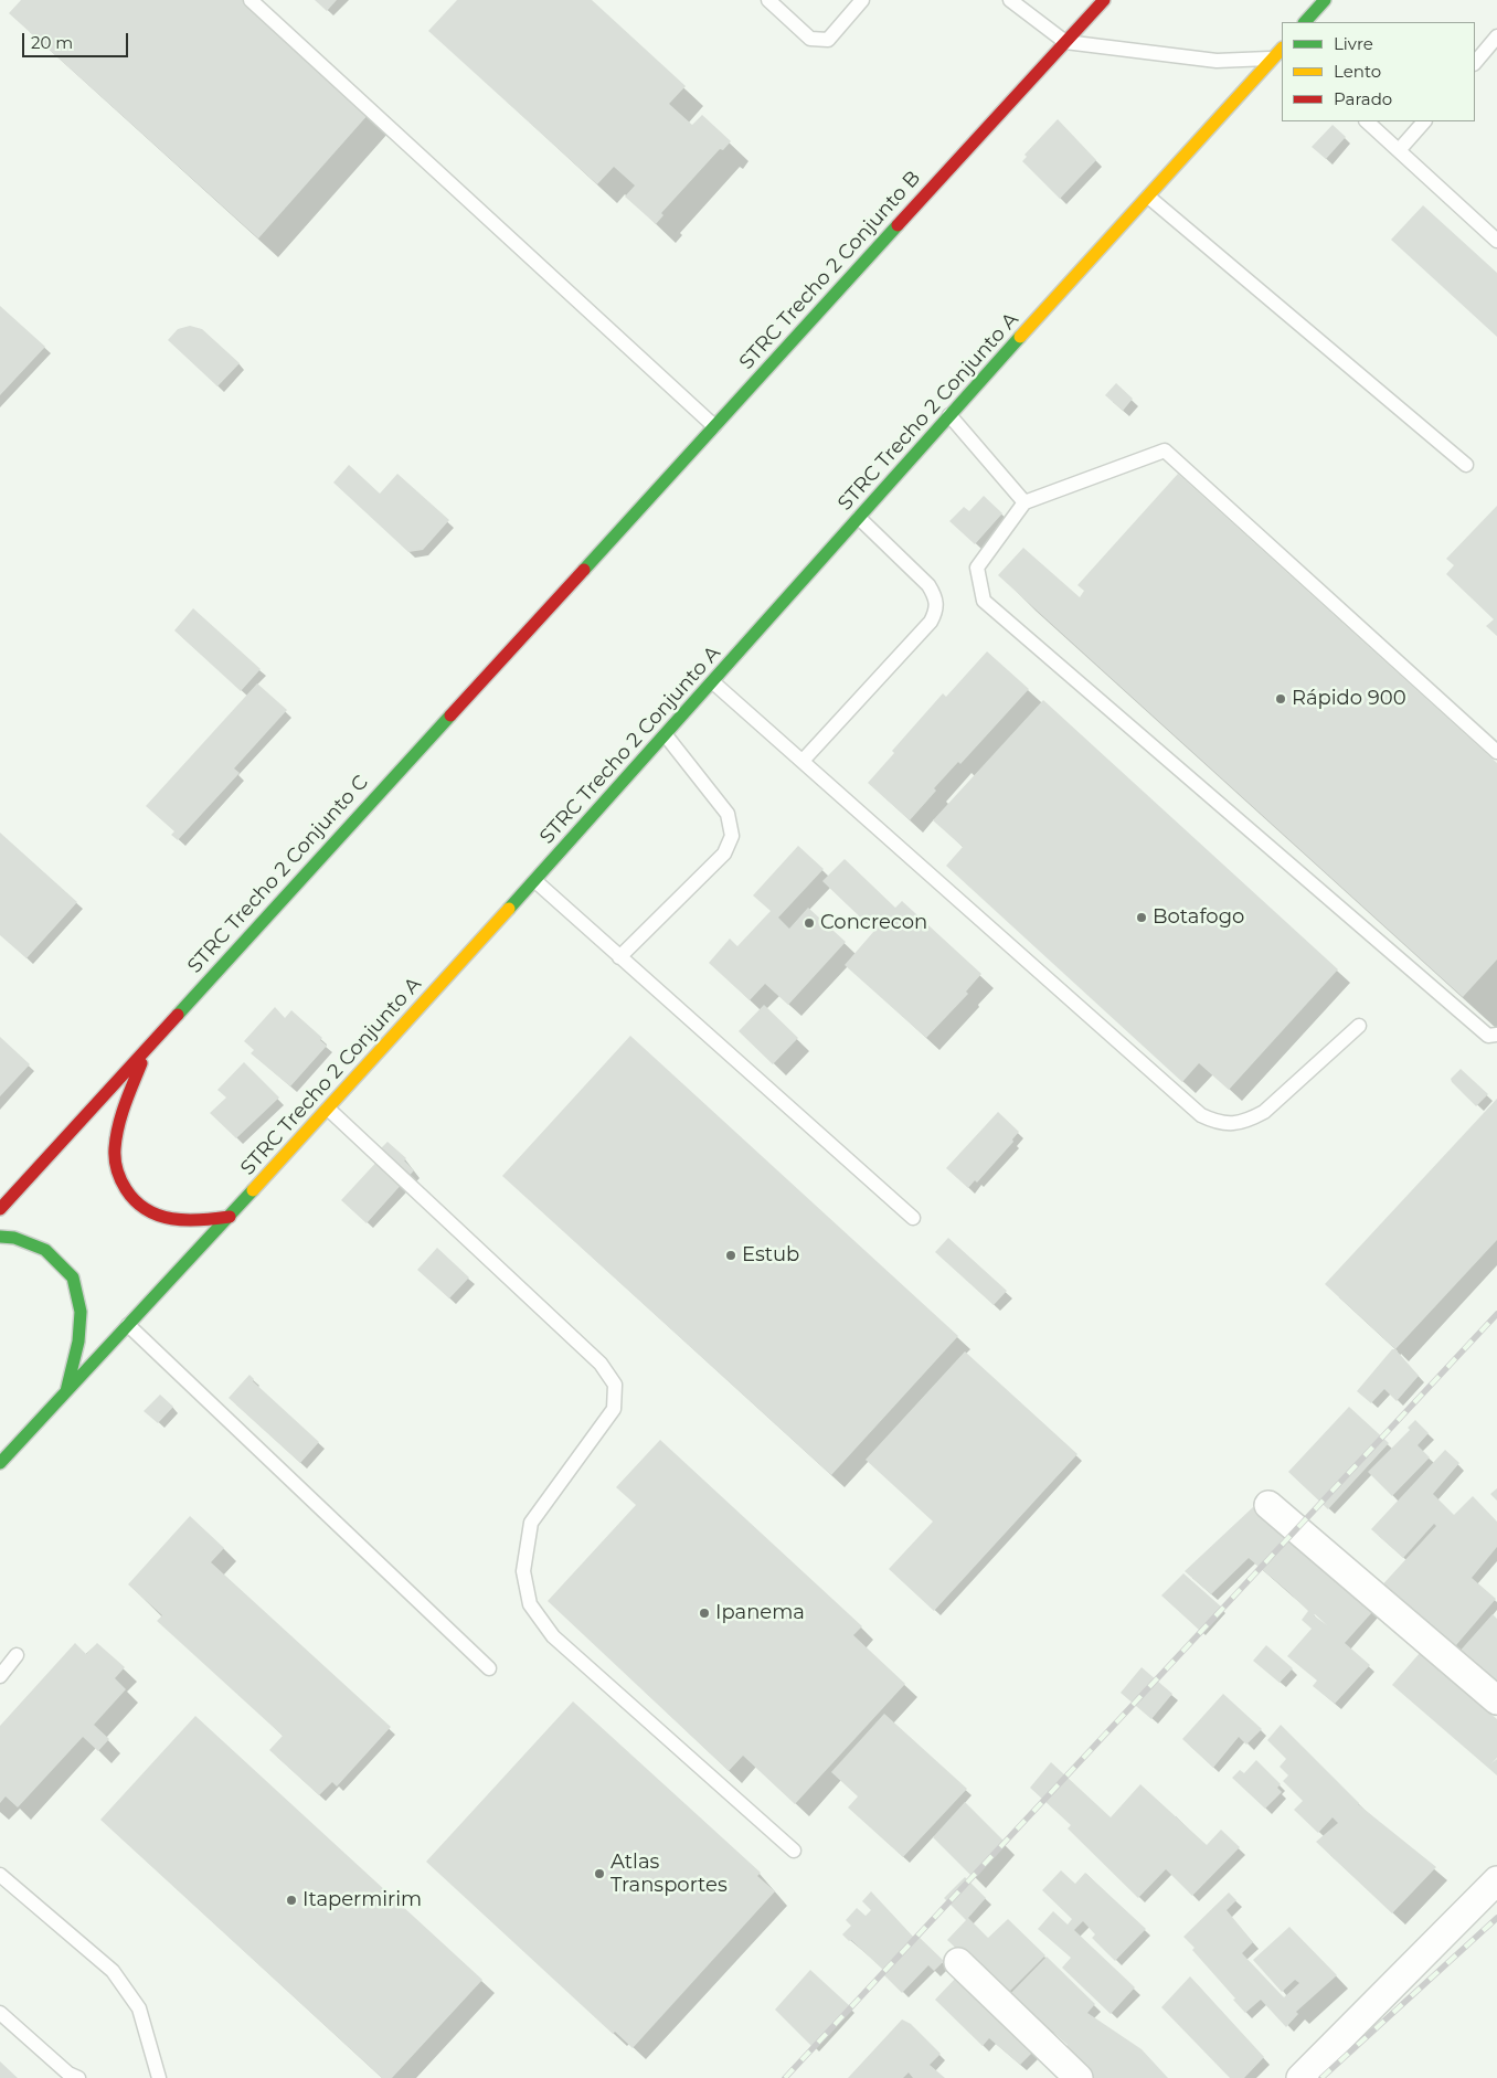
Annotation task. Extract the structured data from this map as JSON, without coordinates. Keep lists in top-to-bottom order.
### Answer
{
  "streets": {
    "street": ["STRC Trecho 2 Conjunto B", "STRC Trecho 2 Conjunto A", "STRC Trecho 2 Conjunto C"]
  },
  "crossings": [
    ["STRC Trecho 2 Conjunto B", "STRC Trecho 2 Conjunto C"]
  ],
  "places": [
    "Rápido 900",
    "Botafogo",
    "Concrecon",
    "Estub",
    "Ipanema",
    "Atlas Transportes",
    "Itapermirim"
  ],
  "legend": ["Livre", "Lento", "Parado"],
  "scale_bar": "20 m"
}
